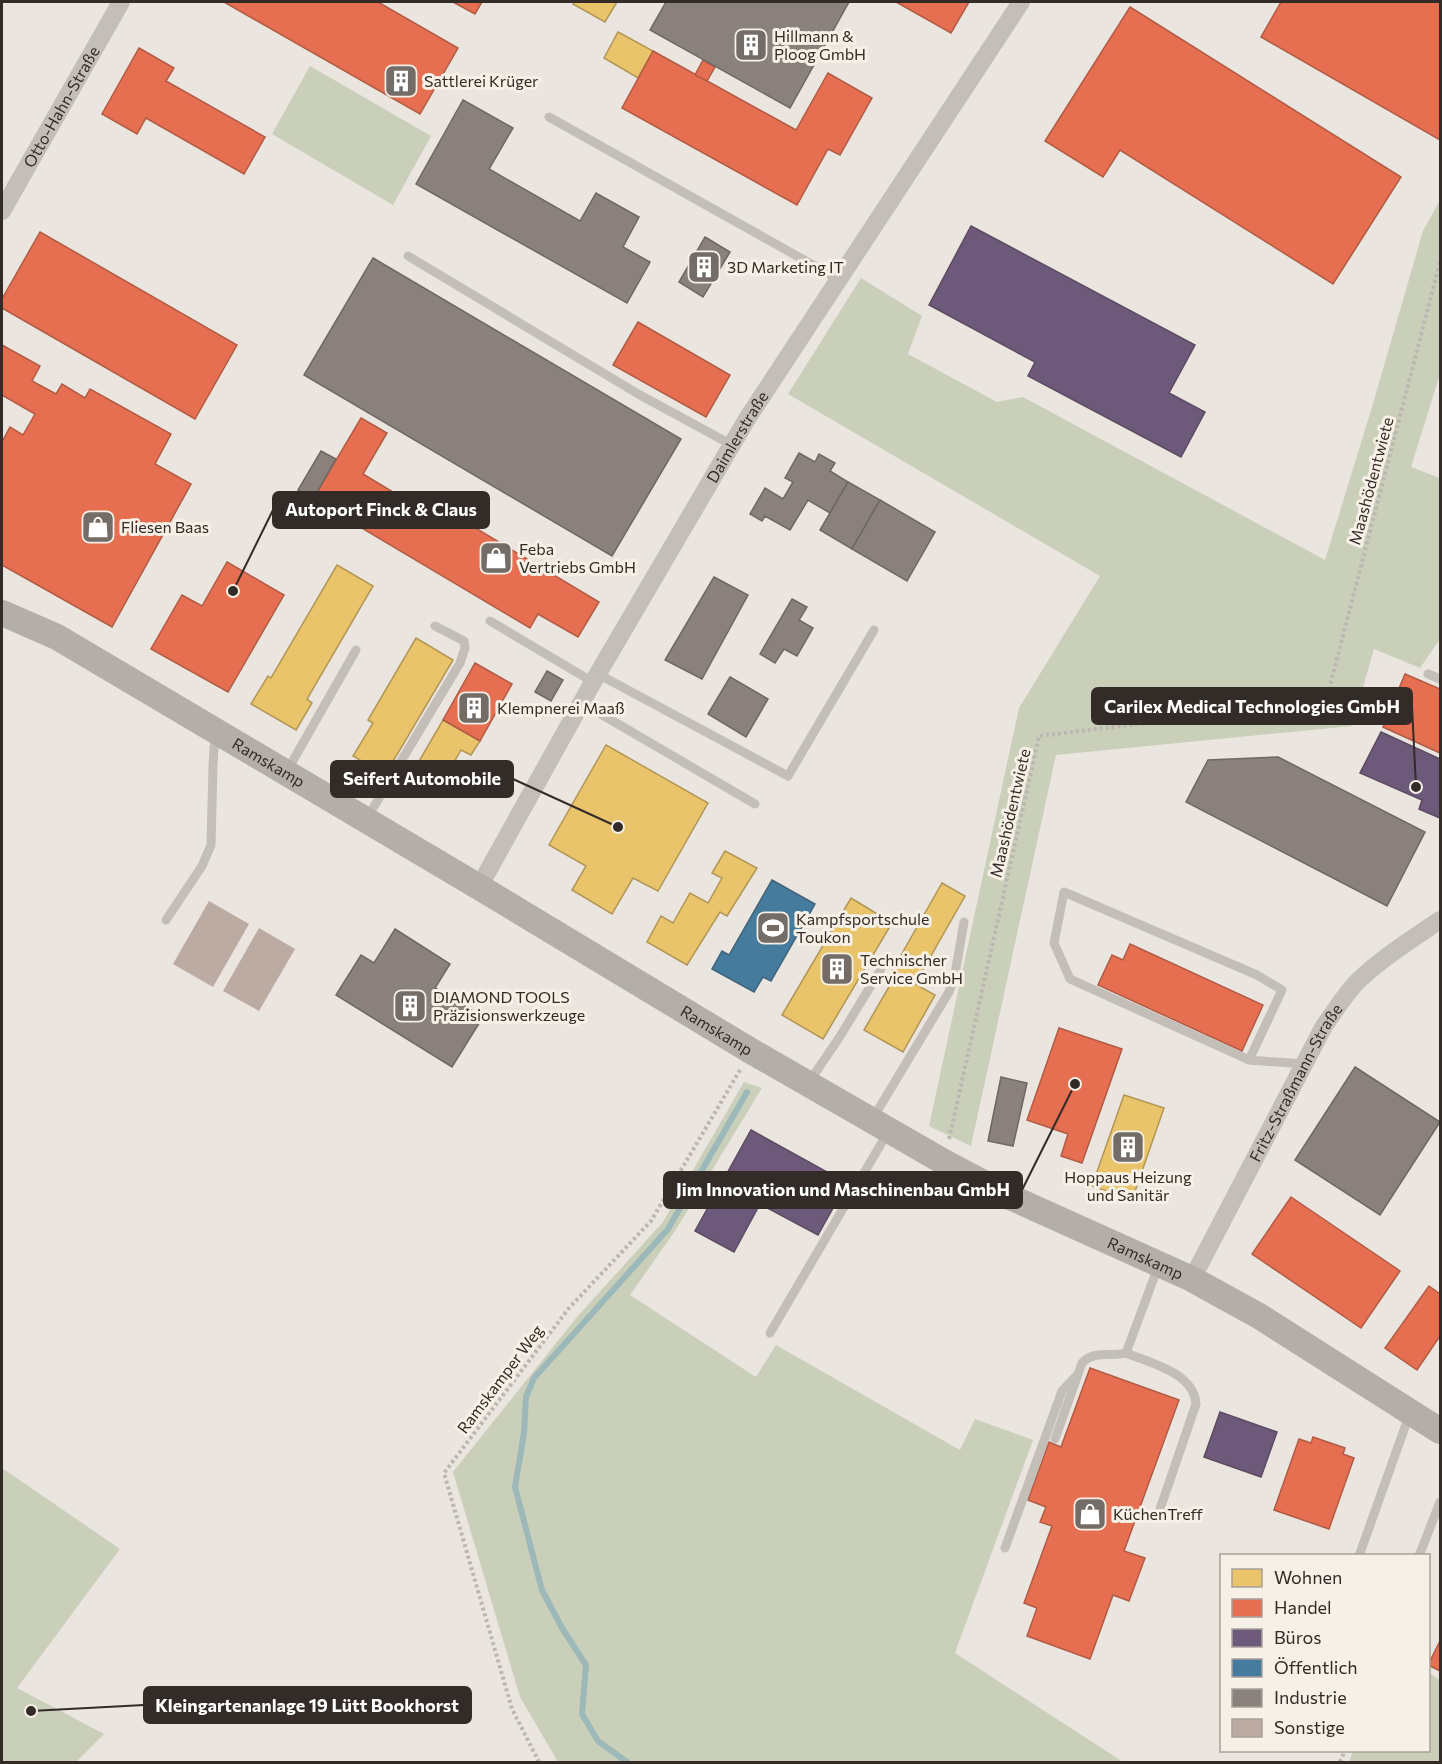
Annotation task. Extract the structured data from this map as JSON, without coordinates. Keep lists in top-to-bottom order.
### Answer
{
  "streets": {
    "street": [
      "Otto-Hahn-Straße",
      "Daimlerstraße",
      "Ramskamp",
      "Fritz-Straßmann-Straße"
    ],
    "path": ["Maashödentwiete", "Ramskamper Weg"]
  },
  "crossings": [
    ["Daimlerstraße", "Ramskamp"],
    ["Maashödentwiete", "Ramskamp"],
    ["Ramskamp", "Fritz-Straßmann-Straße"],
    ["Ramskamp", "Ramskamper Weg"]
  ],
  "places": {
    "building": [
      "Hillmann & Ploog GmbH",
      "Sattlerei Krüger",
      "3D Marketing IT",
      "Klempnerei Maaß",
      "Technischer Service GmbH",
      "DIAMOND TOOLS Präzisionswerkzeuge",
      "Hoppaus Heizung und Sanitär"
    ],
    "shop": ["Fliesen Baas", "Feba Vertriebs GmbH", "KüchenTreff"],
    "other": [
      "Autoport Finck & Claus",
      "Carilex Medical Technologies GmbH",
      "Seifert Automobile",
      "Jim Innovation und Maschinenbau GmbH",
      "Kleingartenanlage 19 Lütt Bookhorst"
    ],
    "sports": ["Kampfsportschule Toukon"]
  },
  "legend": [
    "Wohnen",
    "Handel",
    "Büros",
    "Öffentlich",
    "Industrie",
    "Sonstige"
  ]
}
